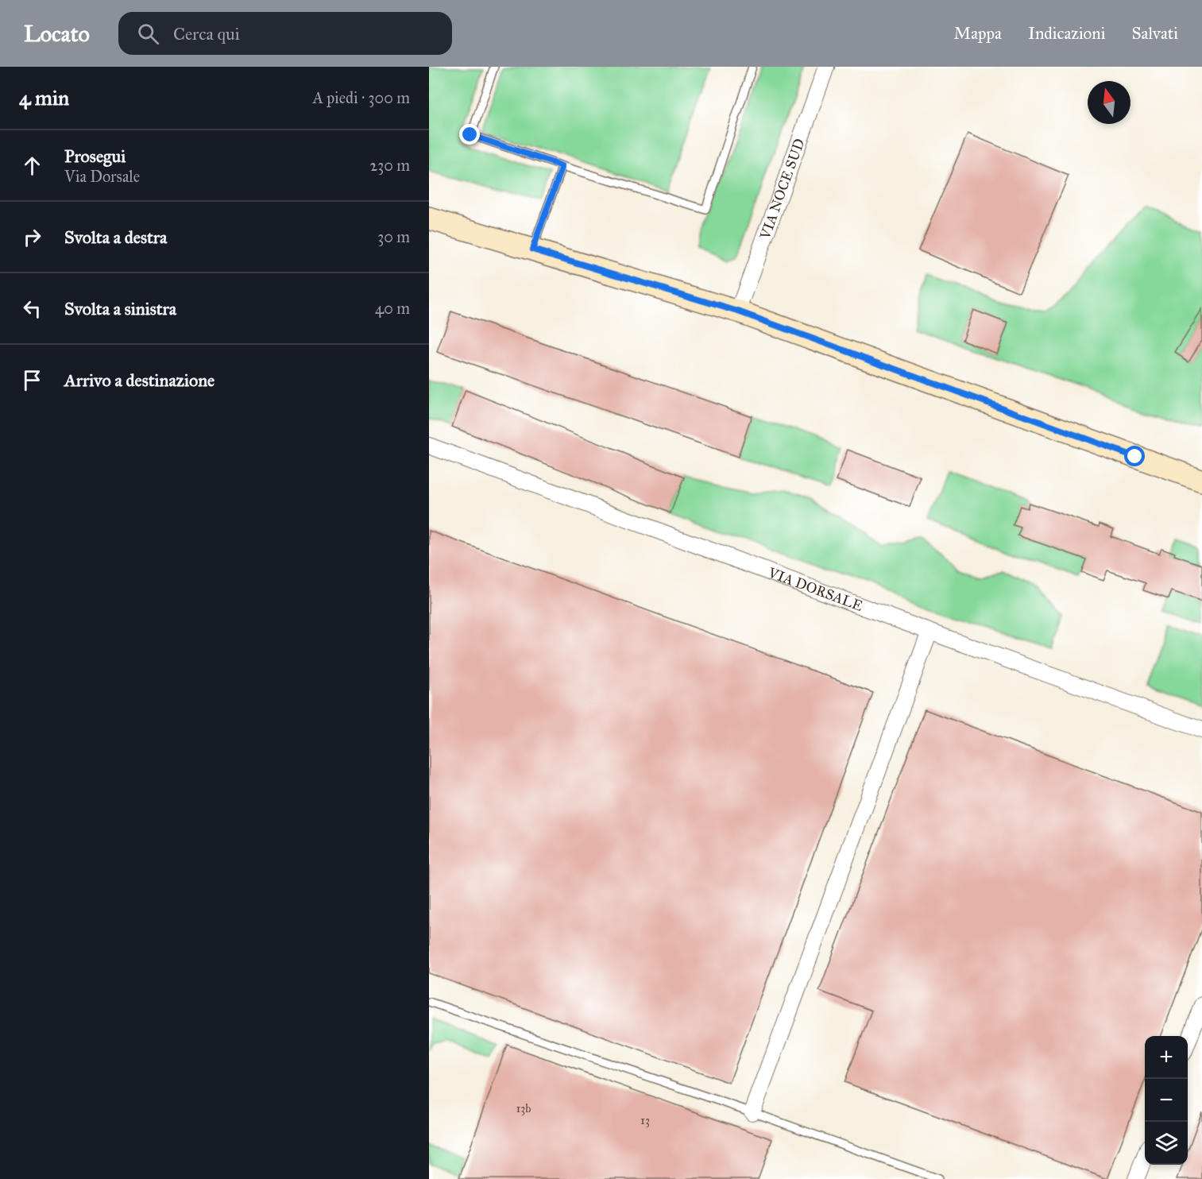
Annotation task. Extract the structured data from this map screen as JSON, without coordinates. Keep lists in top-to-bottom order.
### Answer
{
  "streets": {
    "street": ["VIA NOCE SUD", "VIA DORSALE"]
  },
  "house_numbers": ["13b", "13"],
  "north": "top",
  "page": {
    "header": "Locato",
    "search": "Cerca qui",
    "nav": ["Mappa", "Indicazioni", "Salvati"],
    "heading": ["4 min", "A piedi · 300 m"],
    "list": [
      ["Prosegui", "Via Dorsale", "230 m"],
      ["Svolta a destra", "30 m"],
      ["Svolta a sinistra", "40 m"],
      "Arrivo a destinazione"
    ],
    "map_buttons": ["+", "−"]
  }
}
